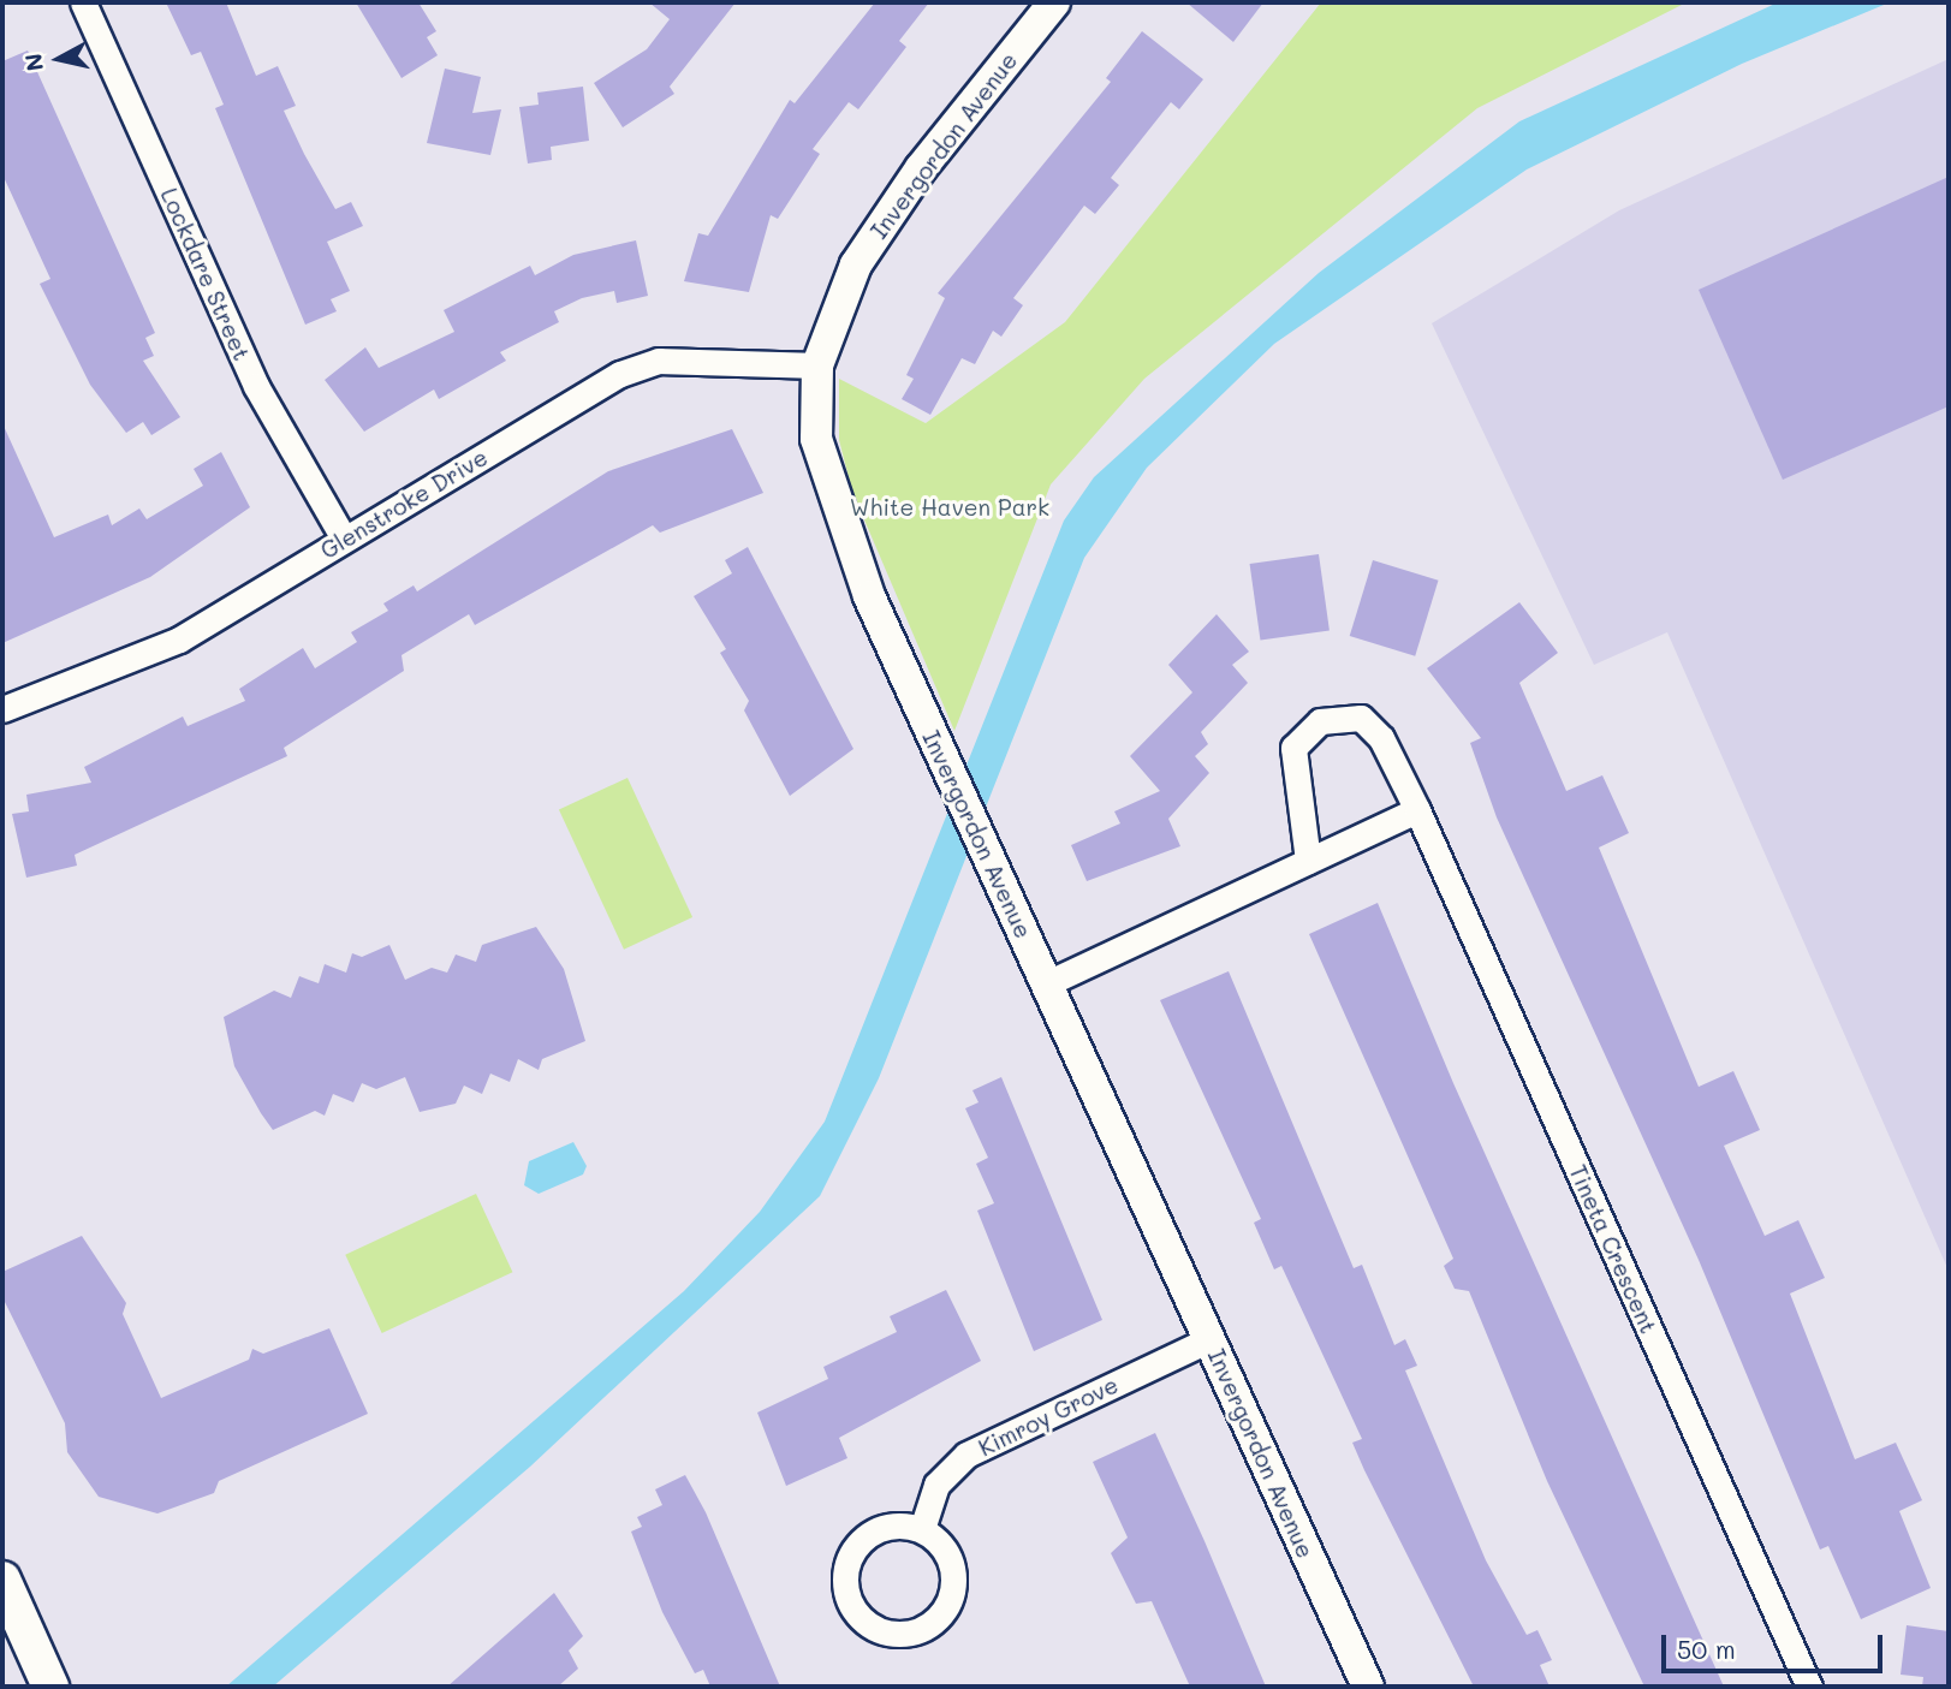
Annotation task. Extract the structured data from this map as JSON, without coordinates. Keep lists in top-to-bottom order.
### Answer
{
  "streets": {
    "street": [
      "Invergordon Avenue",
      "Lockdare Street",
      "Glenstroke Drive",
      "Tineta Crescent",
      "Kimroy Grove"
    ]
  },
  "crossings": [
    ["Invergordon Avenue", "Glenstroke Drive"],
    ["Invergordon Avenue", "Kimroy Grove"],
    ["Lockdare Street", "Glenstroke Drive"]
  ],
  "parks": ["White Haven Park"],
  "scale_bar": "50 m",
  "north": "left"
}
